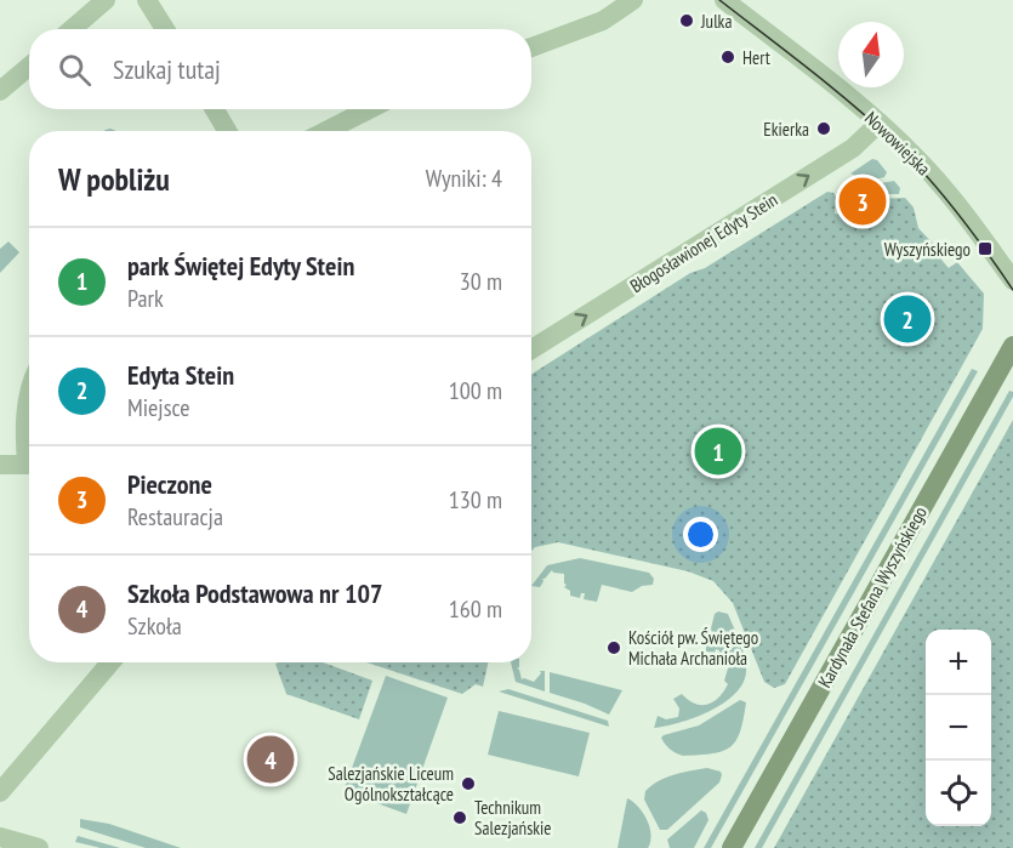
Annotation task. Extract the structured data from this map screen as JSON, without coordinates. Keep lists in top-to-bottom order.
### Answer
{
  "streets": {
    "main road": ["Kardynała Stefana Wyszyńskiego"],
    "street": ["Nowowiejska", "Błogosławionej Edyty Stein"]
  },
  "crossings": [
    ["Nowowiejska", "Błogosławionej Edyty Stein"]
  ],
  "one_way": ["Błogosławionej Edyty Stein"],
  "places": {
    "other": [
      "Julka",
      "Hert",
      "Ekierka",
      "Kościół pw. Świętego Michała Archanioła",
      "Salezjańskie Liceum Ogólnokształcące",
      "Technikum Salezjańskie"
    ],
    "transit": ["Wyszyńskiego"]
  },
  "north": "top",
  "page": {
    "search": "Szukaj tutaj",
    "heading": ["W pobliżu", "Wyniki: 4"],
    "pins": [
      "3",
      "2",
      "1",
      "4"
    ],
    "list": [
      {
        "mark": "1",
        "name": "park Świętej Edyty Stein",
        "note": "Park",
        "value": "30 m"
      },
      {
        "mark": "2",
        "name": "Edyta Stein",
        "note": "Miejsce",
        "value": "100 m"
      },
      {
        "mark": "3",
        "name": "Pieczone",
        "note": "Restauracja",
        "value": "130 m"
      },
      {
        "mark": "4",
        "name": "Szkoła Podstawowa nr 107",
        "note": "Szkoła",
        "value": "160 m"
      }
    ],
    "map_buttons": ["+", "−"]
  }
}
